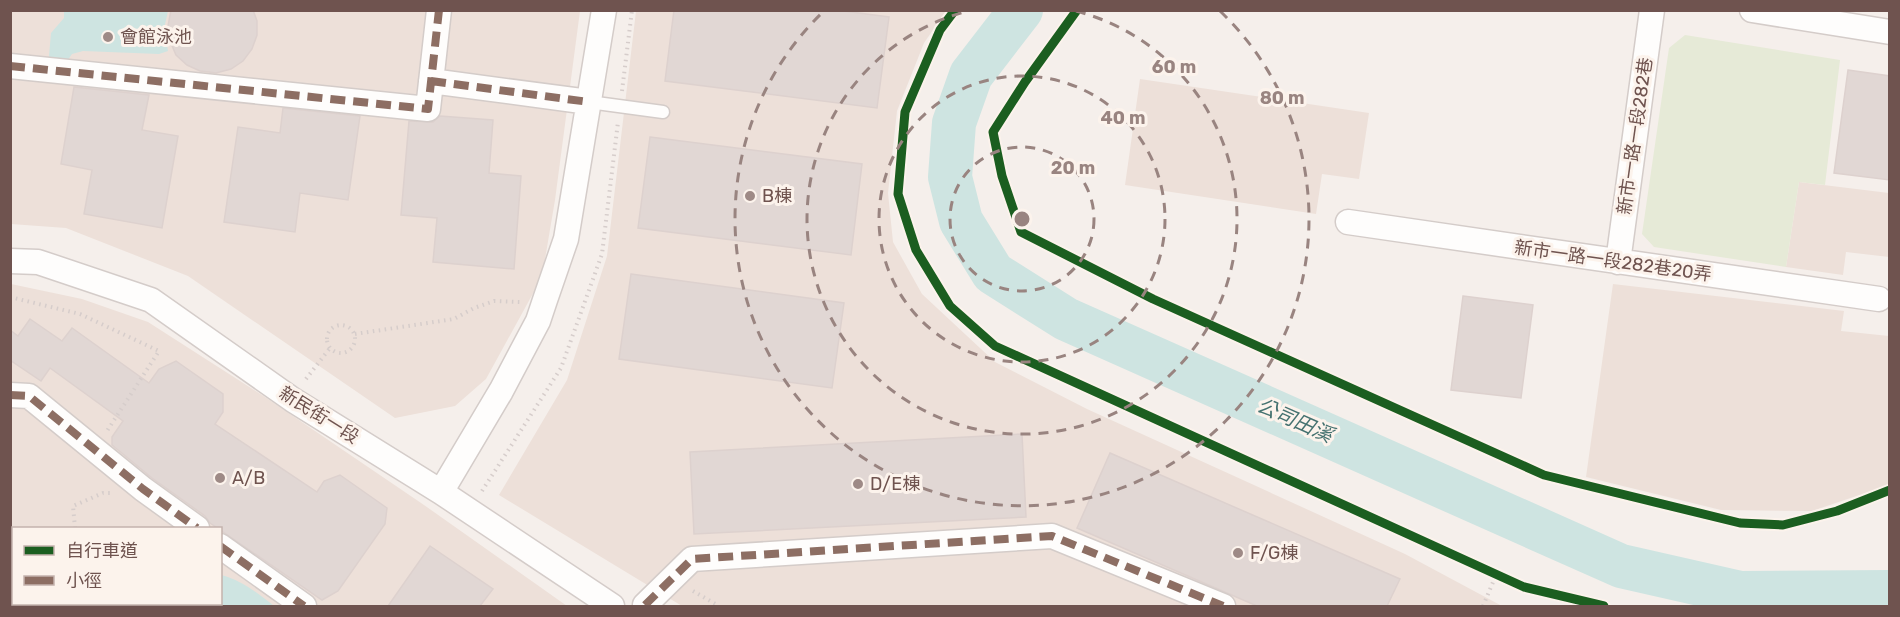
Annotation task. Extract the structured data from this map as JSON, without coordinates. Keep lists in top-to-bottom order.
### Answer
{
  "streets": {
    "street": ["新市一路一段282巷", "新市一路一段282巷20弄", "新民街一段"]
  },
  "crossings": [
    ["新市一路一段282巷", "新市一路一段282巷20弄"]
  ],
  "water": ["公司田溪"],
  "places": [
    "會館泳池",
    "B棟",
    "A/B",
    "D/E棟",
    "F/G棟"
  ],
  "legend": ["自行車道", "小徑"],
  "rings": [
    "60 m",
    "80 m",
    "40 m",
    "20 m"
  ]
}
